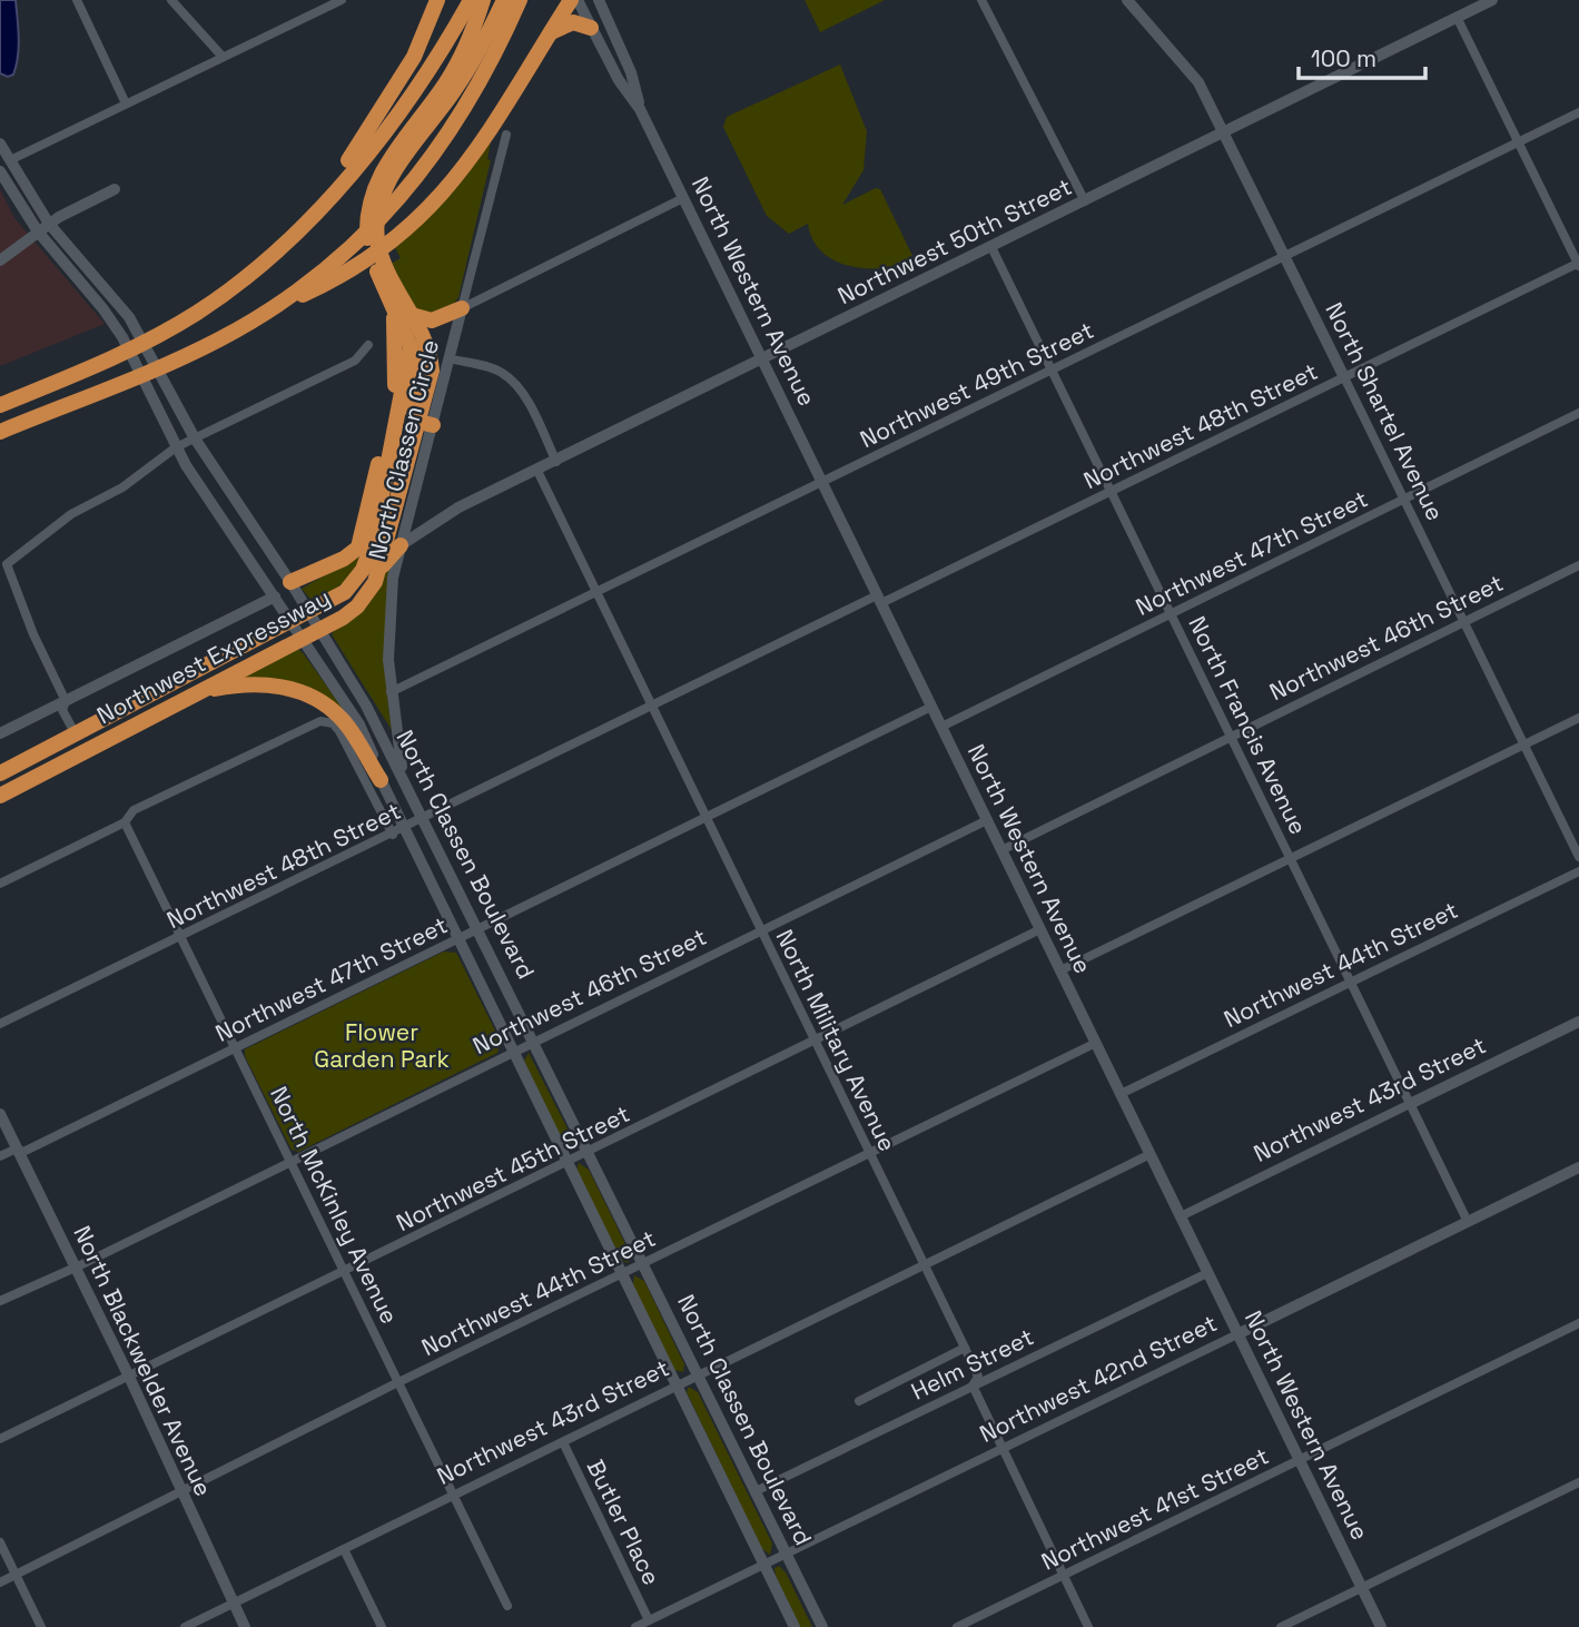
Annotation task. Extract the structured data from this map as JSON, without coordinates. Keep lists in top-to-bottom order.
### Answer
{
  "streets": {
    "highway": ["Northwest Expressway"],
    "main road": [
      "Northwest 50th Street",
      "North Western Avenue",
      "North Shartel Avenue",
      "North Classen Circle",
      "North Classen Boulevard",
      "Northwest 43rd Street",
      "North Blackwelder Avenue",
      "Northwest 42nd Street"
    ],
    "street": [
      "Northwest 49th Street",
      "Northwest 48th Street",
      "Northwest 47th Street",
      "Northwest 46th Street",
      "North Francis Avenue",
      "Northwest 44th Street",
      "North Military Avenue",
      "Northwest 45th Street",
      "North McKinley Avenue",
      "Helm Street",
      "Northwest 41st Street",
      "Butler Place"
    ]
  },
  "crossings": [
    ["Northwest 50th Street", "North Western Avenue"],
    ["Northwest 50th Street", "North Shartel Avenue"],
    ["Northwest 50th Street", "North Classen Circle"],
    ["Northwest 50th Street", "North Francis Avenue"],
    ["Northwest 50th Street", "North Military Avenue"],
    ["North Western Avenue", "Northwest 49th Street"],
    ["North Western Avenue", "Northwest 48th Street"],
    ["North Western Avenue", "Northwest 47th Street"],
    ["North Western Avenue", "Northwest 46th Street"],
    ["North Western Avenue", "Northwest 44th Street"],
    ["North Western Avenue", "Northwest 43rd Street"],
    ["North Western Avenue", "Northwest 45th Street"],
    ["North Western Avenue", "Helm Street"],
    ["North Western Avenue", "Northwest 42nd Street"],
    ["North Western Avenue", "Northwest 41st Street"],
    ["Northwest 49th Street", "North Shartel Avenue"],
    ["Northwest 49th Street", "North Classen Circle"],
    ["Northwest 49th Street", "North Francis Avenue"],
    ["Northwest 49th Street", "North Military Avenue"],
    ["North Shartel Avenue", "Northwest 48th Street"],
    ["North Shartel Avenue", "Northwest 47th Street"],
    ["North Shartel Avenue", "Northwest 46th Street"],
    ["Northwest 48th Street", "North Francis Avenue"],
    ["Northwest 48th Street", "North Classen Boulevard"],
    ["Northwest 48th Street", "North Military Avenue"],
    ["Northwest 48th Street", "North McKinley Avenue"],
    ["North Classen Circle", "Northwest Expressway"],
    ["North Classen Circle", "North Classen Boulevard"],
    ["Northwest 47th Street", "North Francis Avenue"],
    ["Northwest 47th Street", "North Classen Boulevard"],
    ["Northwest 47th Street", "North Military Avenue"],
    ["Northwest 47th Street", "North McKinley Avenue"],
    ["Northwest 47th Street", "North Blackwelder Avenue"],
    ["Northwest 46th Street", "North Francis Avenue"],
    ["Northwest 46th Street", "North Classen Boulevard"],
    ["Northwest 46th Street", "North Military Avenue"],
    ["Northwest 46th Street", "North McKinley Avenue"],
    ["Northwest 46th Street", "North Blackwelder Avenue"],
    ["Northwest Expressway", "North Classen Boulevard"],
    ["North Francis Avenue", "Northwest 44th Street"],
    ["North Francis Avenue", "Northwest 43rd Street"],
    ["North Francis Avenue", "Northwest 42nd Street"],
    ["North Classen Boulevard", "Northwest 44th Street"],
    ["North Classen Boulevard", "Northwest 43rd Street"],
    ["North Classen Boulevard", "Northwest 45th Street"],
    ["North Classen Boulevard", "Helm Street"],
    ["North Classen Boulevard", "Northwest 42nd Street"],
    ["Northwest 44th Street", "North Military Avenue"],
    ["Northwest 44th Street", "North McKinley Avenue"],
    ["Northwest 44th Street", "North Blackwelder Avenue"],
    ["North Military Avenue", "Northwest 43rd Street"],
    ["North Military Avenue", "Northwest 45th Street"],
    ["North Military Avenue", "Helm Street"],
    ["North Military Avenue", "Northwest 42nd Street"],
    ["North Military Avenue", "Northwest 41st Street"],
    ["Northwest 43rd Street", "North McKinley Avenue"],
    ["Northwest 43rd Street", "North Blackwelder Avenue"],
    ["Northwest 43rd Street", "Butler Place"],
    ["Northwest 45th Street", "North McKinley Avenue"],
    ["Northwest 45th Street", "North Blackwelder Avenue"],
    ["Northwest 42nd Street", "Butler Place"]
  ],
  "parks": ["Flower Garden Park"],
  "scale_bar": "100 m"
}
